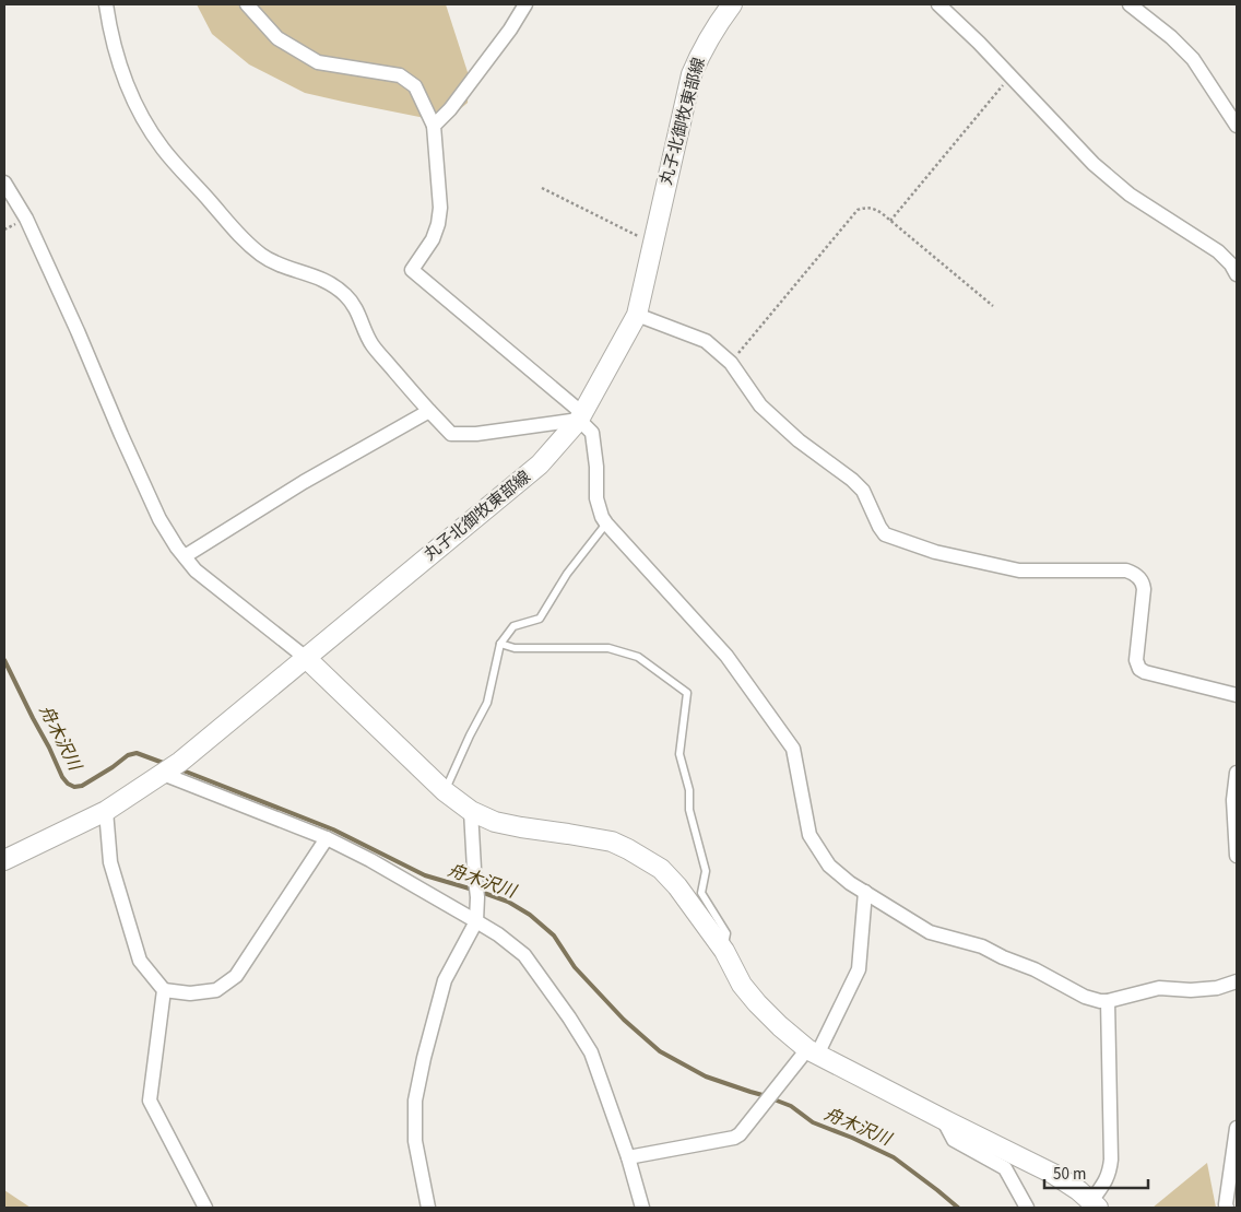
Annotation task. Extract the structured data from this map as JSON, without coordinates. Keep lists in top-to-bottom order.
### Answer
{
  "streets": {
    "main road": ["丸子北御牧東部線"]
  },
  "water": ["舟木沢川"],
  "scale_bar": "50 m"
}
